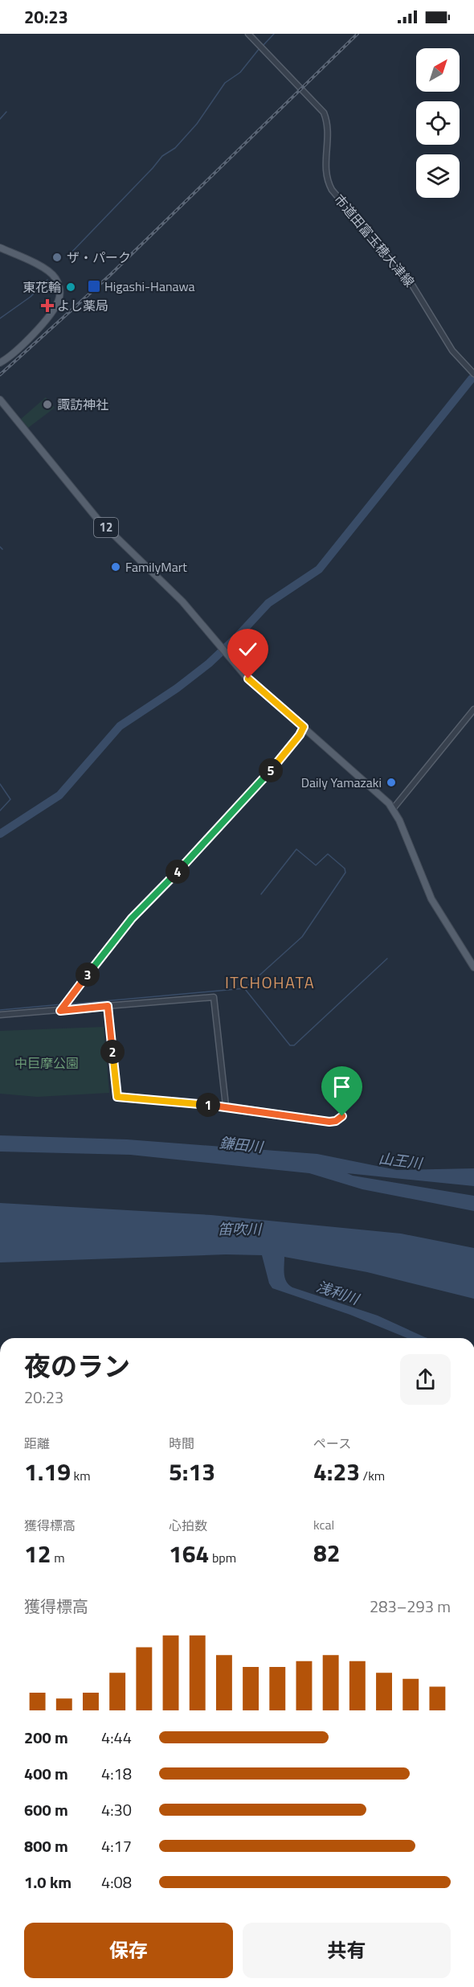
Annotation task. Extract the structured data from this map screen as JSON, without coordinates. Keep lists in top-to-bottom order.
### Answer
{
  "streets": {
    "main road": ["12"],
    "street": ["市道田富玉穂大津線"]
  },
  "districts": ["ITCHOHATA"],
  "water": [
    "鎌田川",
    "山王川",
    "笛吹川",
    "浅利川"
  ],
  "parks": ["中巨摩公園"],
  "places": {
    "other": [
      "ザ・パーク",
      "東花輪",
      "諏訪神社",
      "FamilyMart",
      "Daily Yamazaki"
    ],
    "transit": ["Higashi-Hanawa"],
    "health": ["よし薬局"]
  },
  "north": "top right",
  "page": {
    "status": "20:23",
    "pins": [
      "5",
      "4",
      "3",
      "2",
      "1"
    ],
    "heading": ["夜のラン", "20:23"],
    "stats": [
      ["距離", "1.19 km"],
      ["時間", "5:13"],
      ["ペース", "4:23 /km"],
      ["獲得標高", "12 m"],
      ["心拍数", "164 bpm"],
      ["kcal", "82"]
    ],
    "chart": ["獲得標高", "283–293 m"],
    "list": [
      {
        "name": "200 m",
        "note": "4:44"
      },
      {
        "name": "400 m",
        "note": "4:18"
      },
      {
        "name": "600 m",
        "note": "4:30"
      },
      {
        "name": "800 m",
        "note": "4:17"
      },
      {
        "name": "1.0 km",
        "note": "4:08"
      }
    ],
    "buttons": ["保存", "共有"]
  }
}
